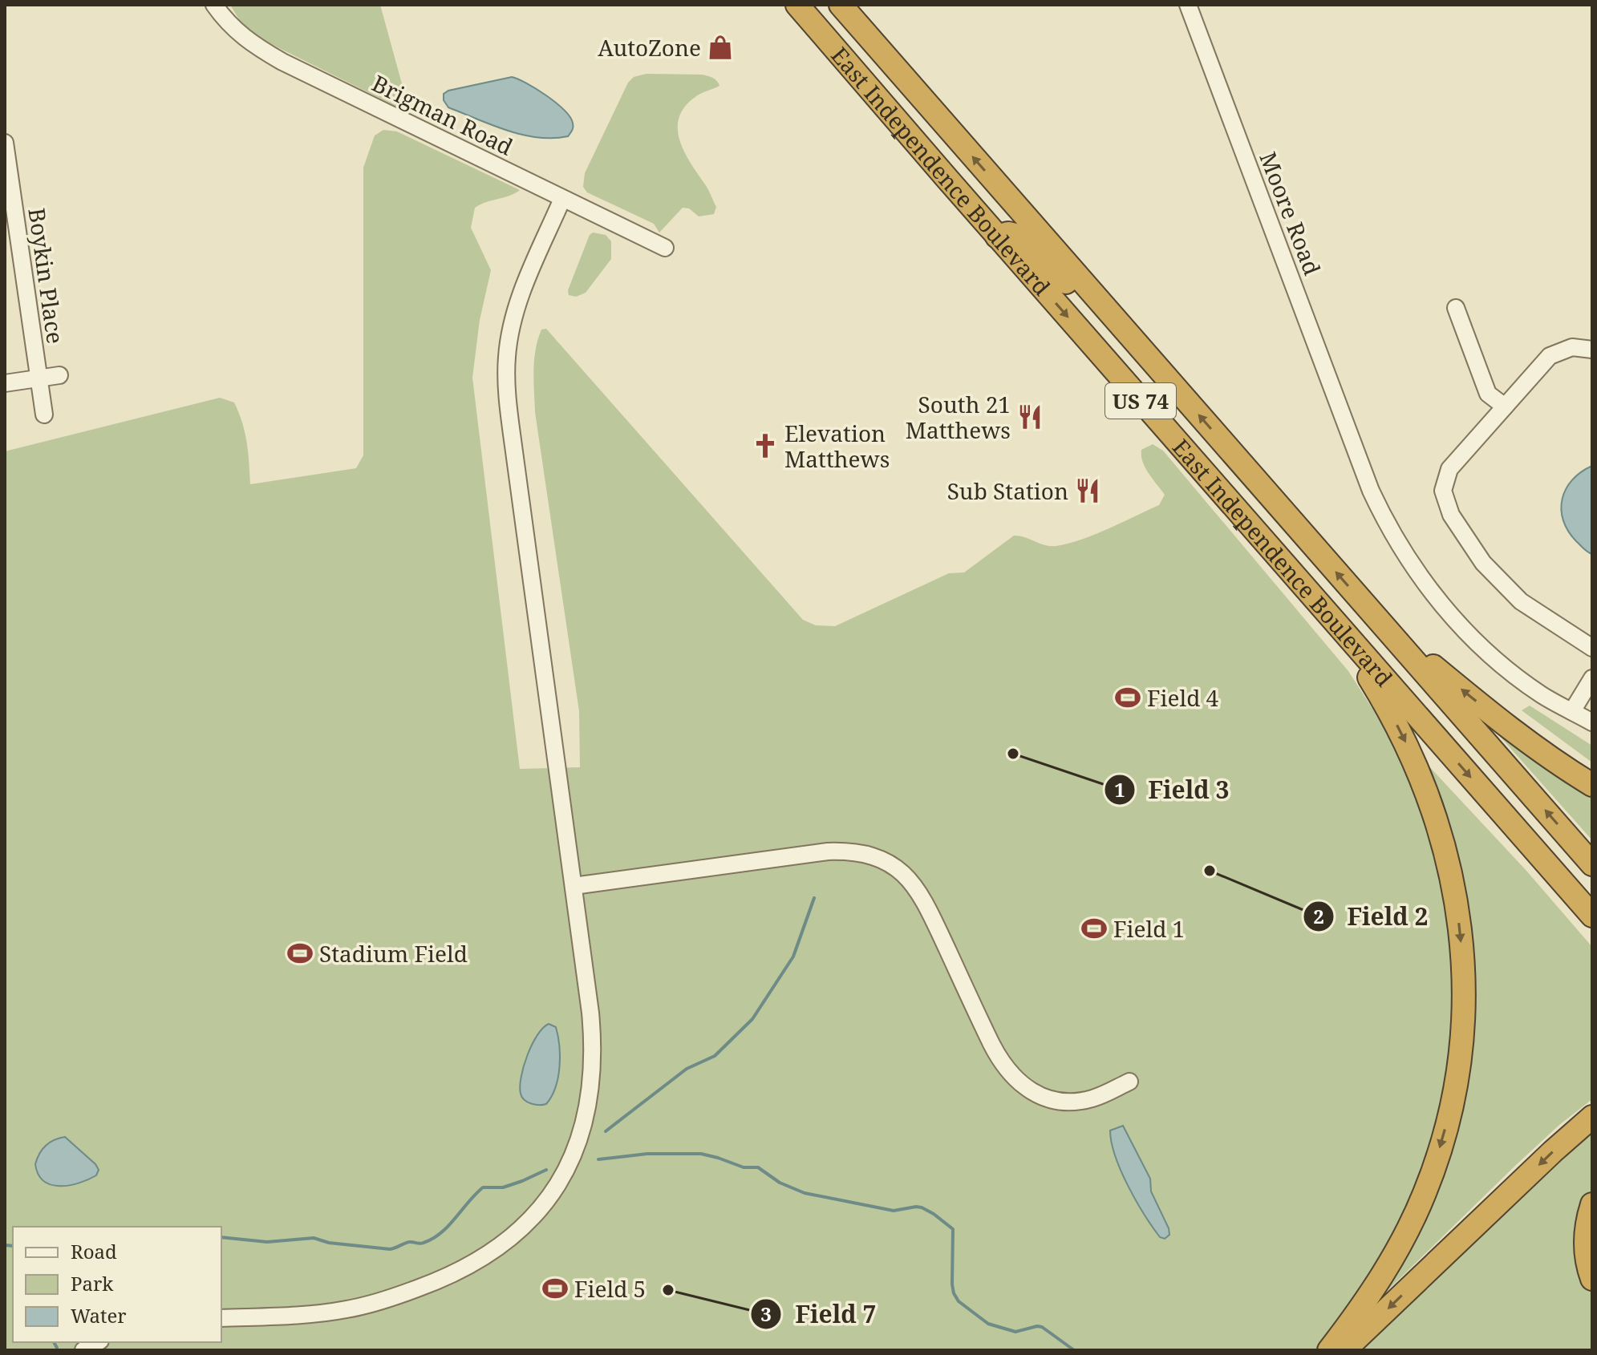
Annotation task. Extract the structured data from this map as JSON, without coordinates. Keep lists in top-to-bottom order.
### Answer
{
  "streets": {
    "highway": ["East Independence Boulevard", "US 74"],
    "street": ["Brigman Road", "Moore Road", "Boykin Place"]
  },
  "places": {
    "shop": ["AutoZone"],
    "restaurant": ["South 21 Matthews", "Sub Station"],
    "church": ["Elevation Matthews"],
    "sports": [
      "Field 4",
      "Field 1",
      "Stadium Field",
      "Field 5"
    ],
    "other": ["Field 3", "Field 2", "Field 7"]
  },
  "legend": ["Road", "Park", "Water"]
}
